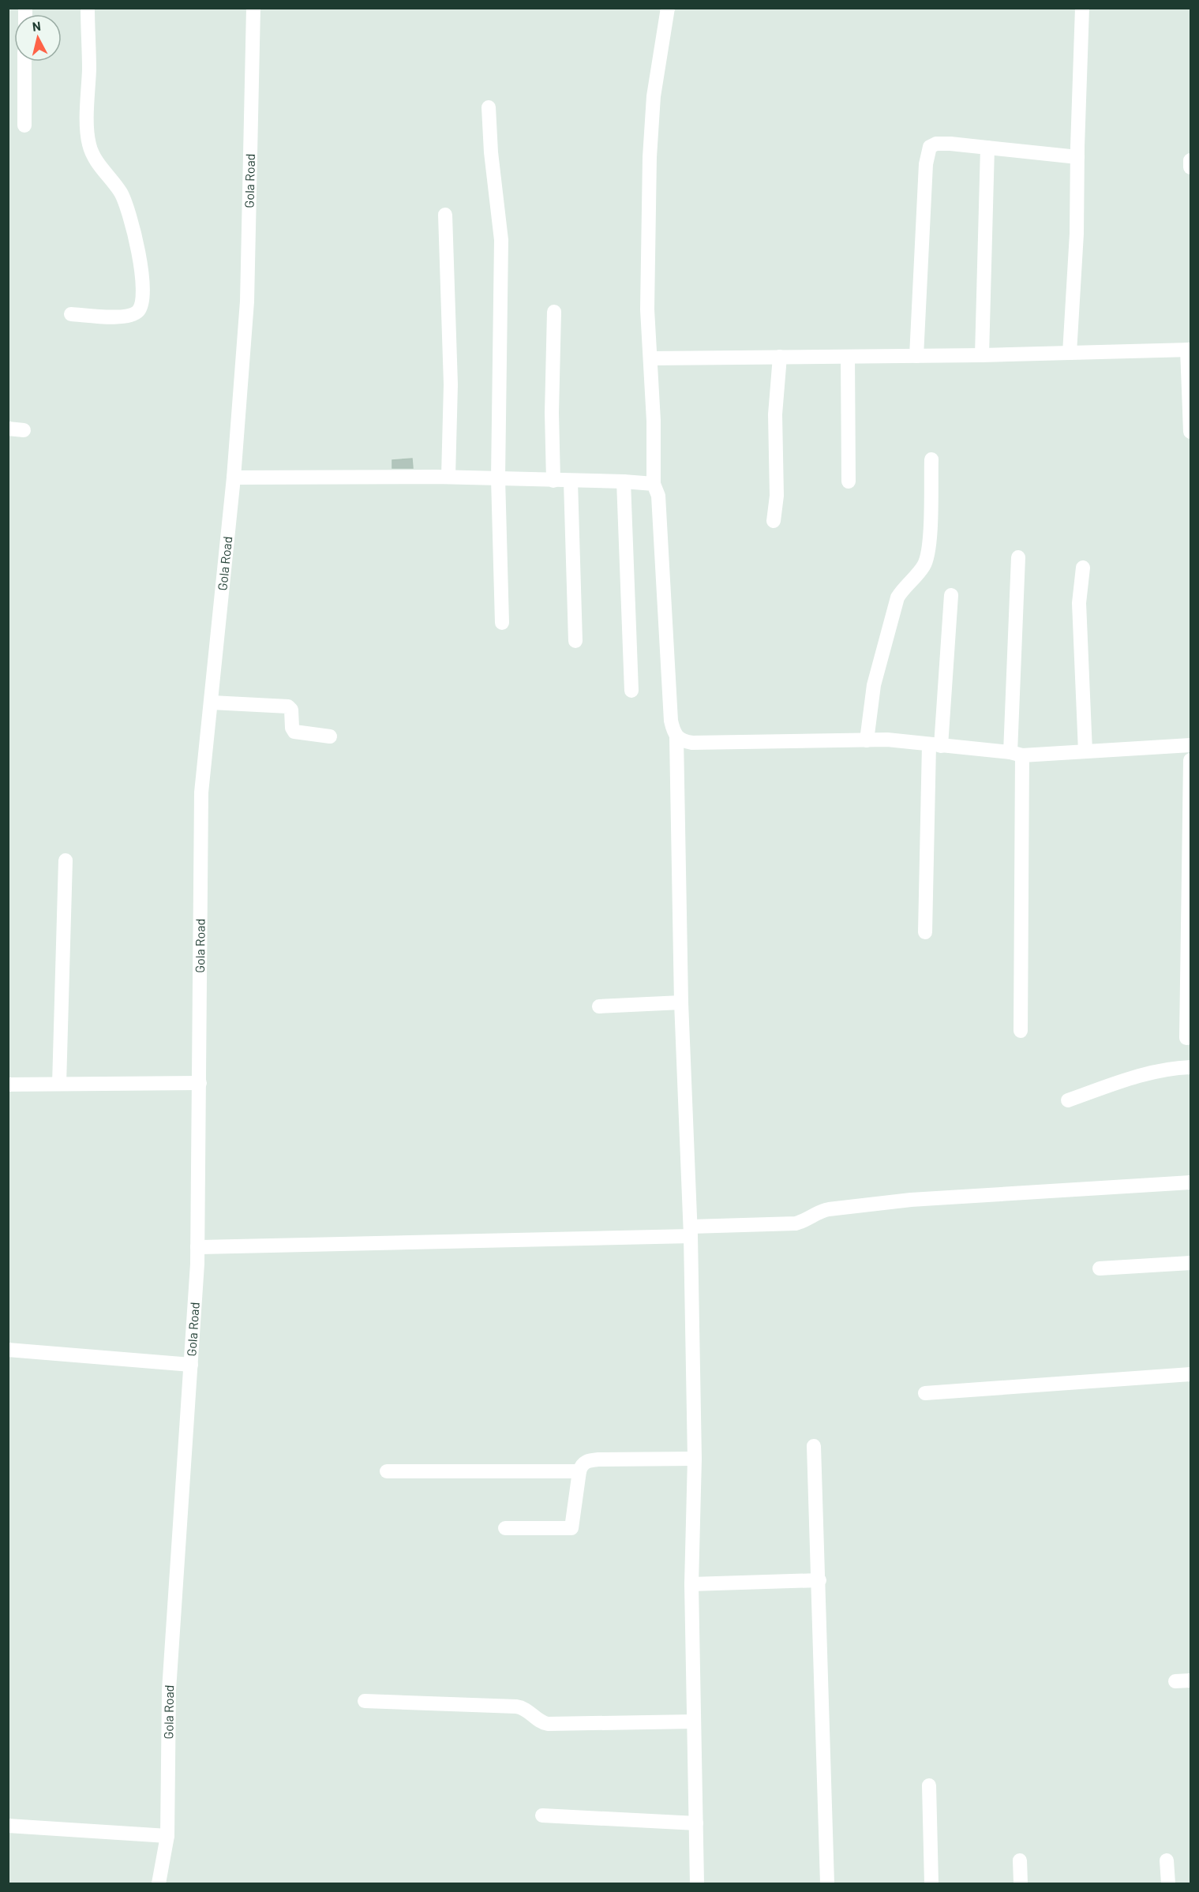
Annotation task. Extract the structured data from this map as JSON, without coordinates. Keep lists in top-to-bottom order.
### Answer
{
  "streets": {
    "street": ["Gola Road"]
  },
  "north": "top"
}
